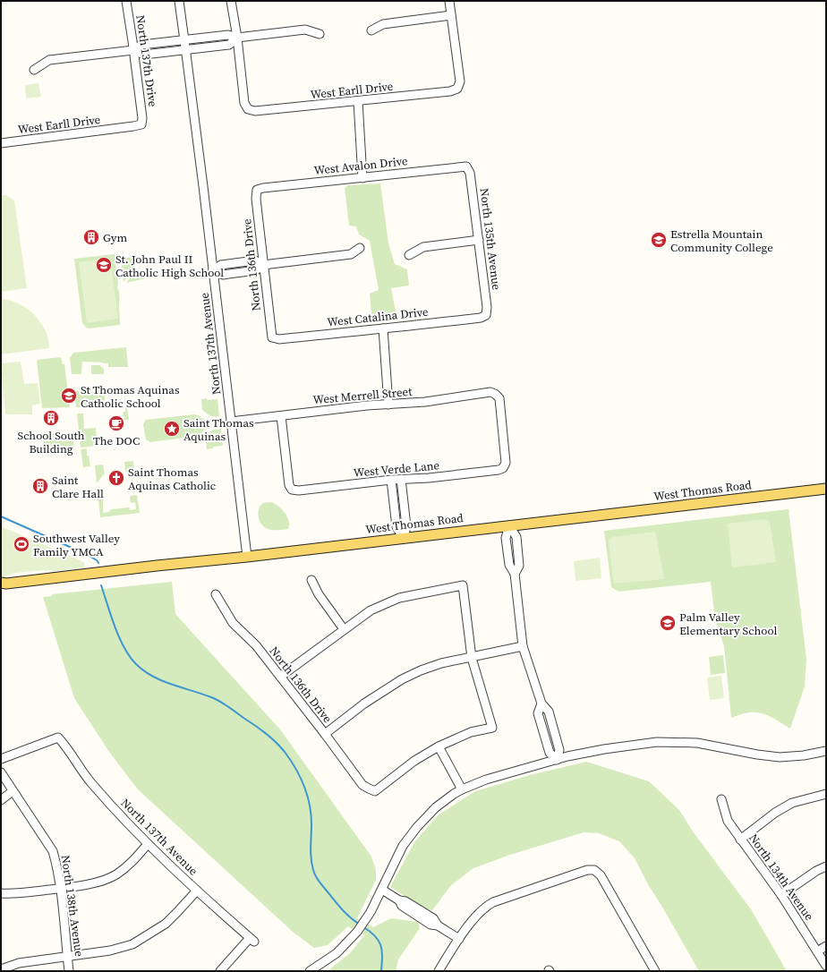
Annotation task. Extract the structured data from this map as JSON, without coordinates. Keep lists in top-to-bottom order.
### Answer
{
  "streets": {
    "main road": ["West Thomas Road"],
    "street": [
      "North 137th Drive",
      "West Earll Drive",
      "West Avalon Drive",
      "North 135th Avenue",
      "North 136th Drive",
      "West Catalina Drive",
      "North 137th Avenue",
      "West Merrell Street",
      "West Verde Lane",
      "North 134th Avenue",
      "North 138th Avenue"
    ]
  },
  "crossings": [
    ["North 137th Drive", "West Earll Drive"],
    ["West Avalon Drive", "North 135th Avenue"],
    ["West Avalon Drive", "North 136th Drive"],
    ["North 135th Avenue", "West Catalina Drive"],
    ["North 136th Drive", "West Catalina Drive"],
    ["North 137th Avenue", "West Merrell Street"],
    ["North 137th Avenue", "West Thomas Road"],
    ["West Merrell Street", "West Verde Lane"]
  ],
  "places": {
    "building": ["Gym", "School South Building", "Saint Clare Hall"],
    "school or university": [
      "Estrella Mountain Community College",
      "St. John Paul II Catholic High School",
      "St Thomas Aquinas Catholic School",
      "Palm Valley Elementary School"
    ],
    "cafe": ["The DOC"],
    "place": ["Saint Thomas Aquinas"],
    "church": ["Saint Thomas Aquinas Catholic"],
    "sports": ["Southwest Valley Family YMCA"]
  }
}
